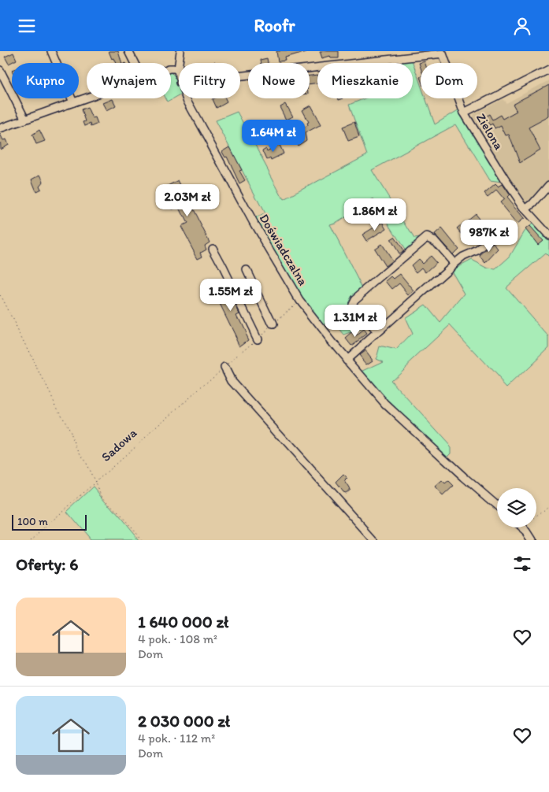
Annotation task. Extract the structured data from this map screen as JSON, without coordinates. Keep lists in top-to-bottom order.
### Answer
{
  "streets": {
    "street": ["Zielona", "Doświadczalna"],
    "path": ["Sadowa"]
  },
  "crossings": [
    ["Doświadczalna", "Sadowa"]
  ],
  "scale_bar": "100 m",
  "page": {
    "header": "Roofr",
    "chip": [
      "Kupno",
      "Wynajem",
      "Filtry",
      "Nowe",
      "Mieszkanie",
      "Dom"
    ],
    "price": [
      "1.64M zł",
      "2.03M zł",
      "1.86M zł",
      "987K zł",
      "1.55M zł",
      "1.31M zł"
    ],
    "scale": "100 m",
    "heading": "Oferty: 6",
    "list": [
      {
        "name": "1 640 000 zł",
        "note": "4 pok. · 108 m² · Dom"
      },
      {
        "name": "2 030 000 zł",
        "note": "4 pok. · 112 m² · Dom"
      }
    ]
  }
}
